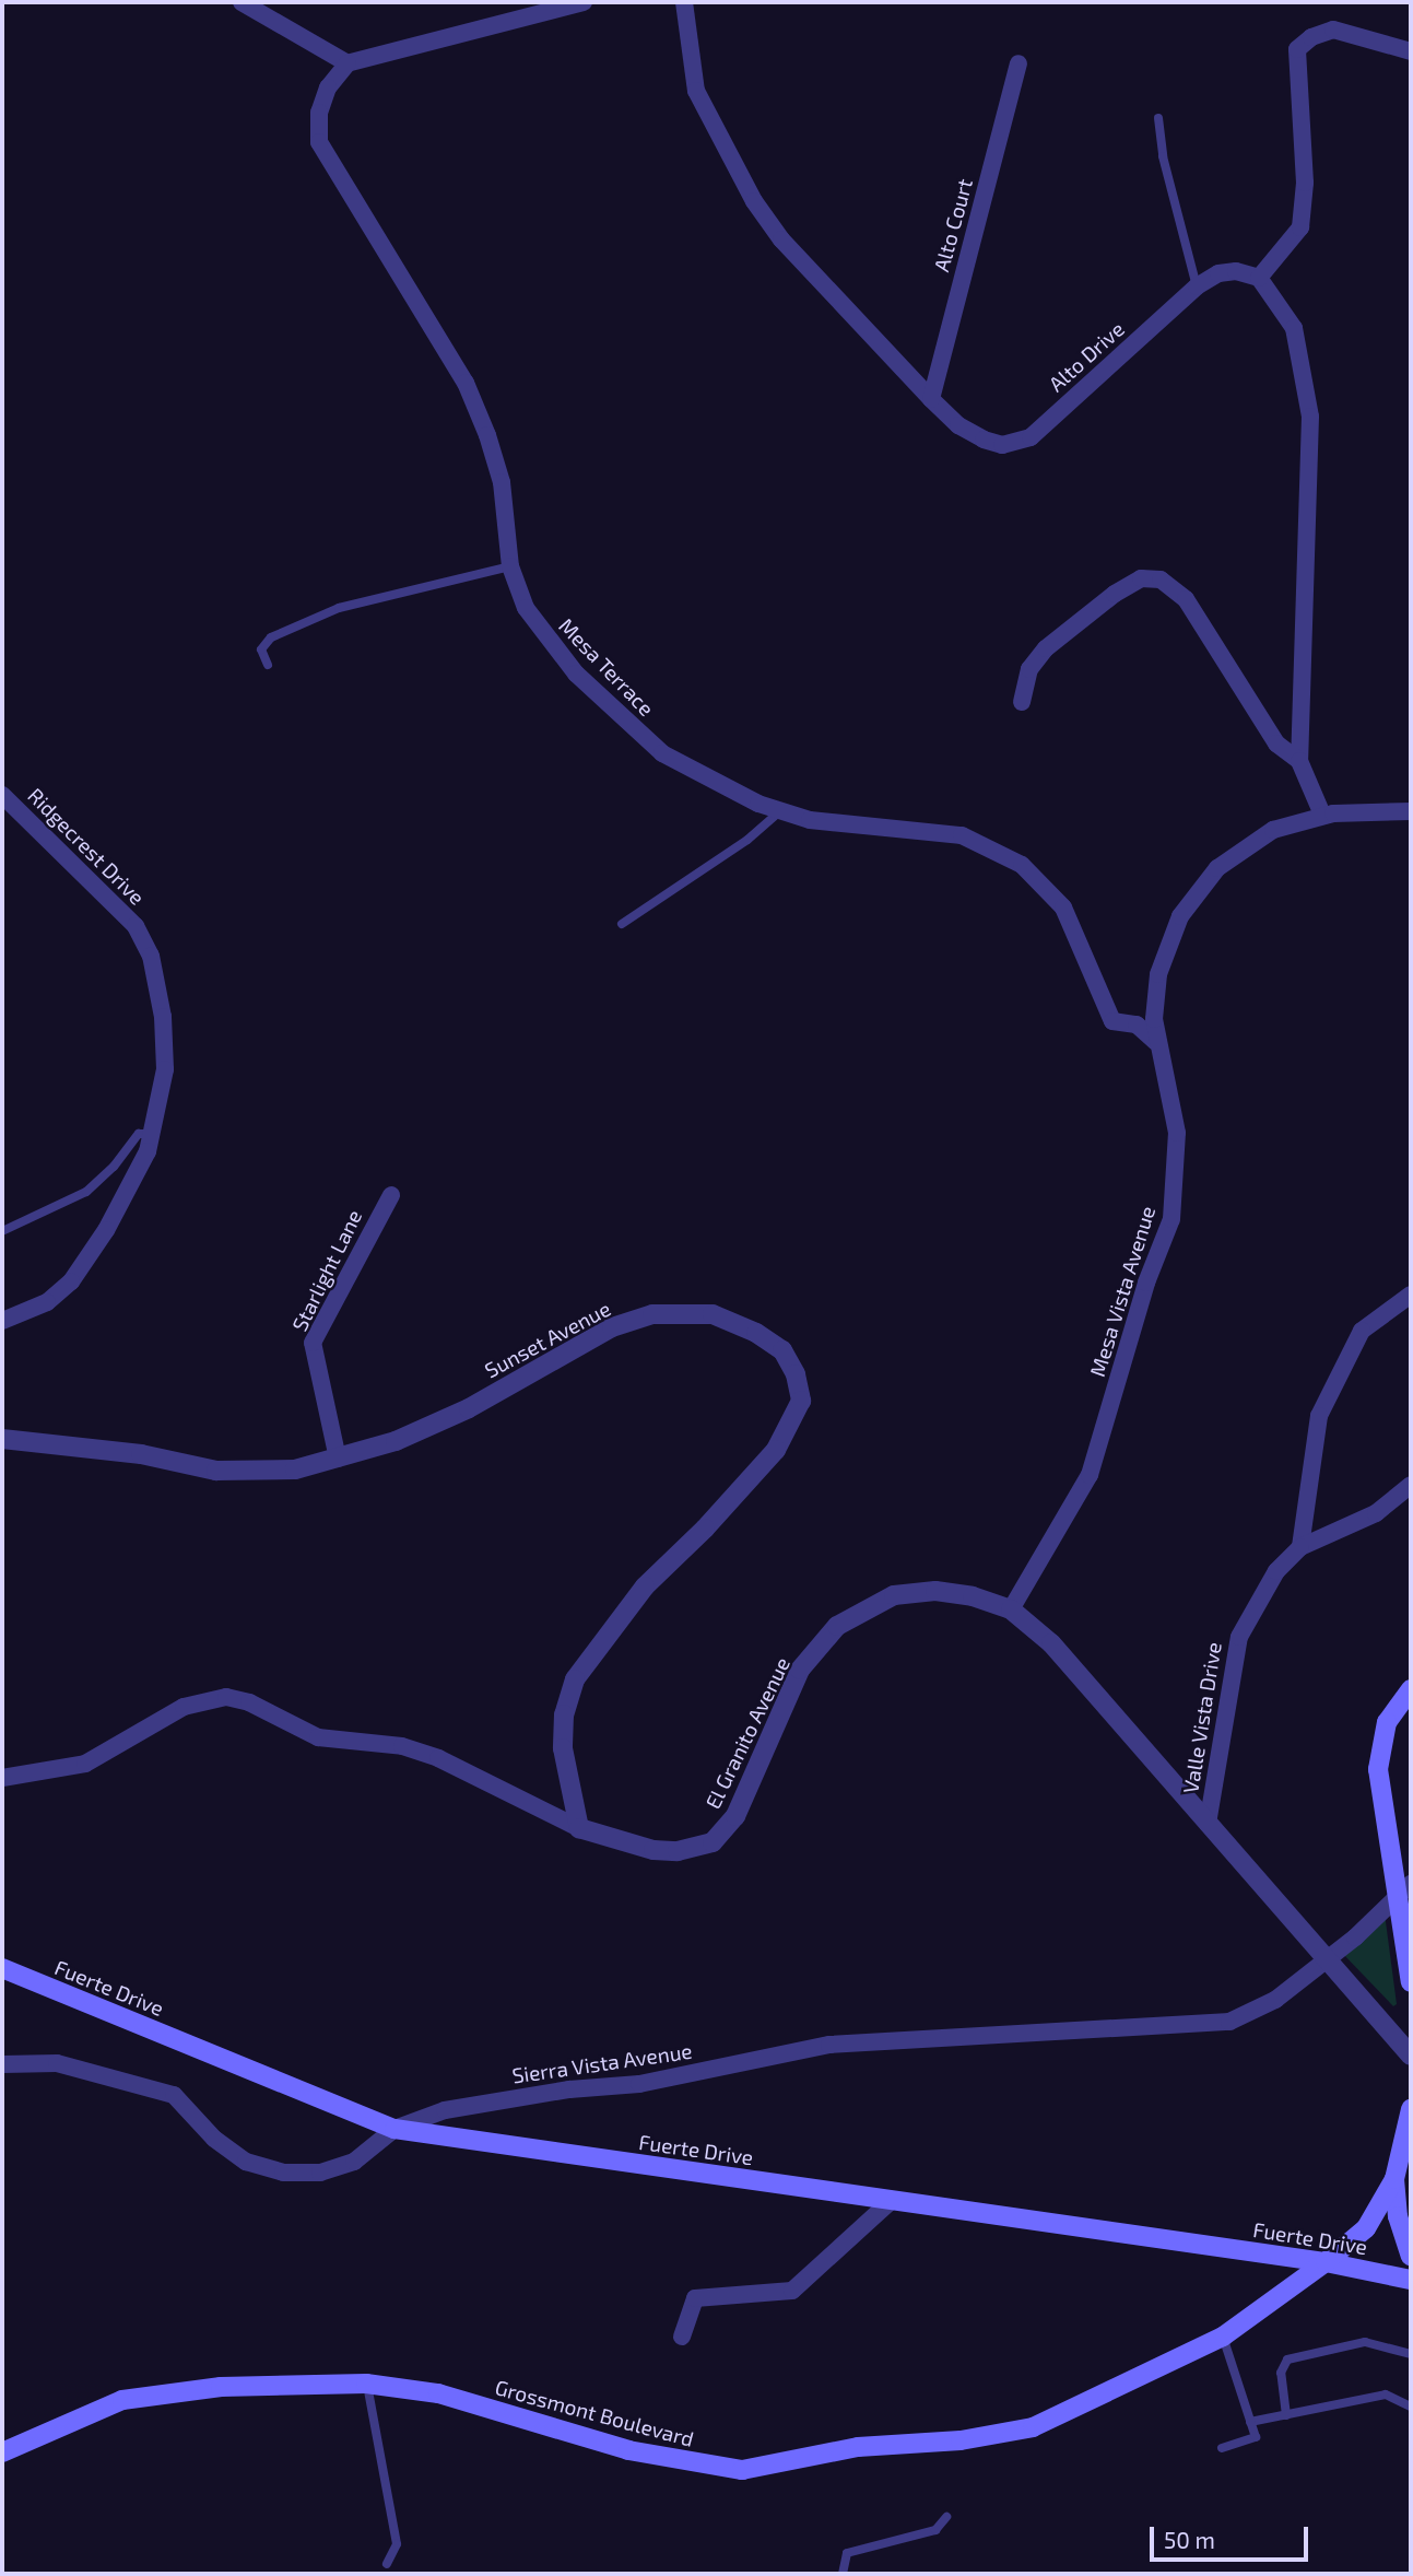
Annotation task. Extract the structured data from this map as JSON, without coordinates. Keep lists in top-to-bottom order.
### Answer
{
  "streets": {
    "main road": ["Fuerte Drive", "Grossmont Boulevard"],
    "street": [
      "Alto Court",
      "Alto Drive",
      "Mesa Terrace",
      "Ridgecrest Drive",
      "Starlight Lane",
      "Mesa Vista Avenue",
      "Sunset Avenue",
      "Valle Vista Drive",
      "El Granito Avenue",
      "Sierra Vista Avenue"
    ]
  },
  "crossings": [
    ["Alto Court", "Alto Drive"],
    ["Mesa Terrace", "Mesa Vista Avenue"],
    ["Starlight Lane", "Sunset Avenue"],
    ["Mesa Vista Avenue", "El Granito Avenue"],
    ["Sunset Avenue", "El Granito Avenue"],
    ["Valle Vista Drive", "El Granito Avenue"],
    ["El Granito Avenue", "Sierra Vista Avenue"],
    ["Fuerte Drive", "Sierra Vista Avenue"],
    ["Fuerte Drive", "Grossmont Boulevard"]
  ],
  "scale_bar": "50 m"
}
